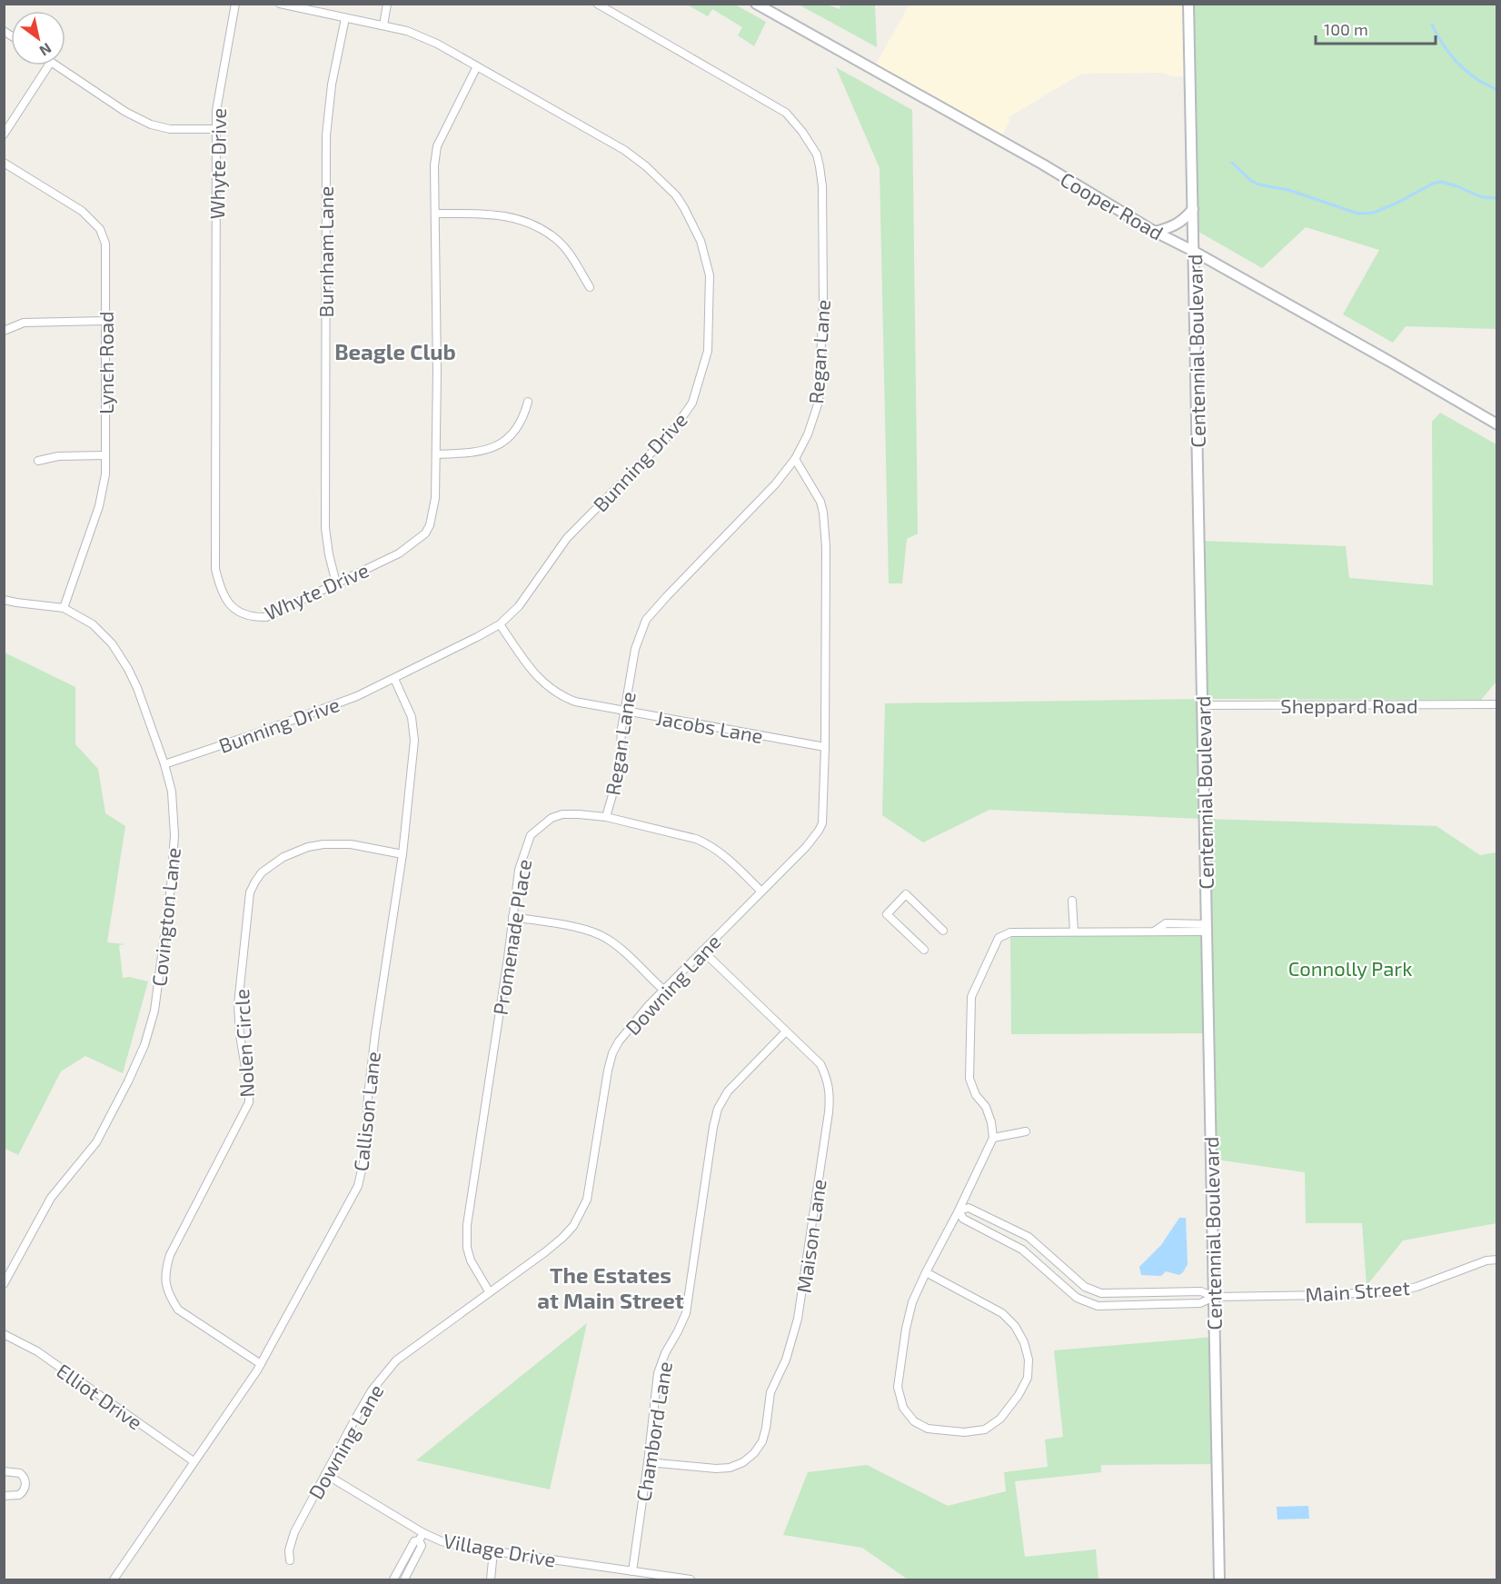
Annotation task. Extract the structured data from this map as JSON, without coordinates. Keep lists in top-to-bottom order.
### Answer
{
  "streets": {
    "main road": ["Cooper Road", "Centennial Boulevard"],
    "street": [
      "Whyte Drive",
      "Burnham Lane",
      "Regan Lane",
      "Lynch Road",
      "Bunning Drive",
      "Sheppard Road",
      "Jacobs Lane",
      "Covington Lane",
      "Promenade Place",
      "Downing Lane",
      "Nolen Circle",
      "Callison Lane",
      "Maison Lane",
      "Main Street",
      "Elliot Drive",
      "Chambord Lane",
      "Village Drive"
    ]
  },
  "crossings": [
    ["Whyte Drive", "Burnham Lane"],
    ["Whyte Drive", "Bunning Drive"],
    ["Cooper Road", "Centennial Boulevard"],
    ["Burnham Lane", "Bunning Drive"],
    ["Centennial Boulevard", "Sheppard Road"],
    ["Centennial Boulevard", "Main Street"],
    ["Regan Lane", "Jacobs Lane"],
    ["Regan Lane", "Promenade Place"],
    ["Regan Lane", "Downing Lane"],
    ["Lynch Road", "Covington Lane"],
    ["Bunning Drive", "Jacobs Lane"],
    ["Bunning Drive", "Covington Lane"],
    ["Bunning Drive", "Callison Lane"],
    ["Jacobs Lane", "Downing Lane"],
    ["Promenade Place", "Downing Lane"],
    ["Downing Lane", "Maison Lane"],
    ["Downing Lane", "Village Drive"],
    ["Nolen Circle", "Callison Lane"],
    ["Callison Lane", "Elliot Drive"],
    ["Maison Lane", "Chambord Lane"],
    ["Chambord Lane", "Village Drive"]
  ],
  "districts": ["Beagle Club", "The Estates at Main Street"],
  "parks": ["Connolly Park"],
  "scale_bar": "100 m",
  "north": "bottom right"
}
